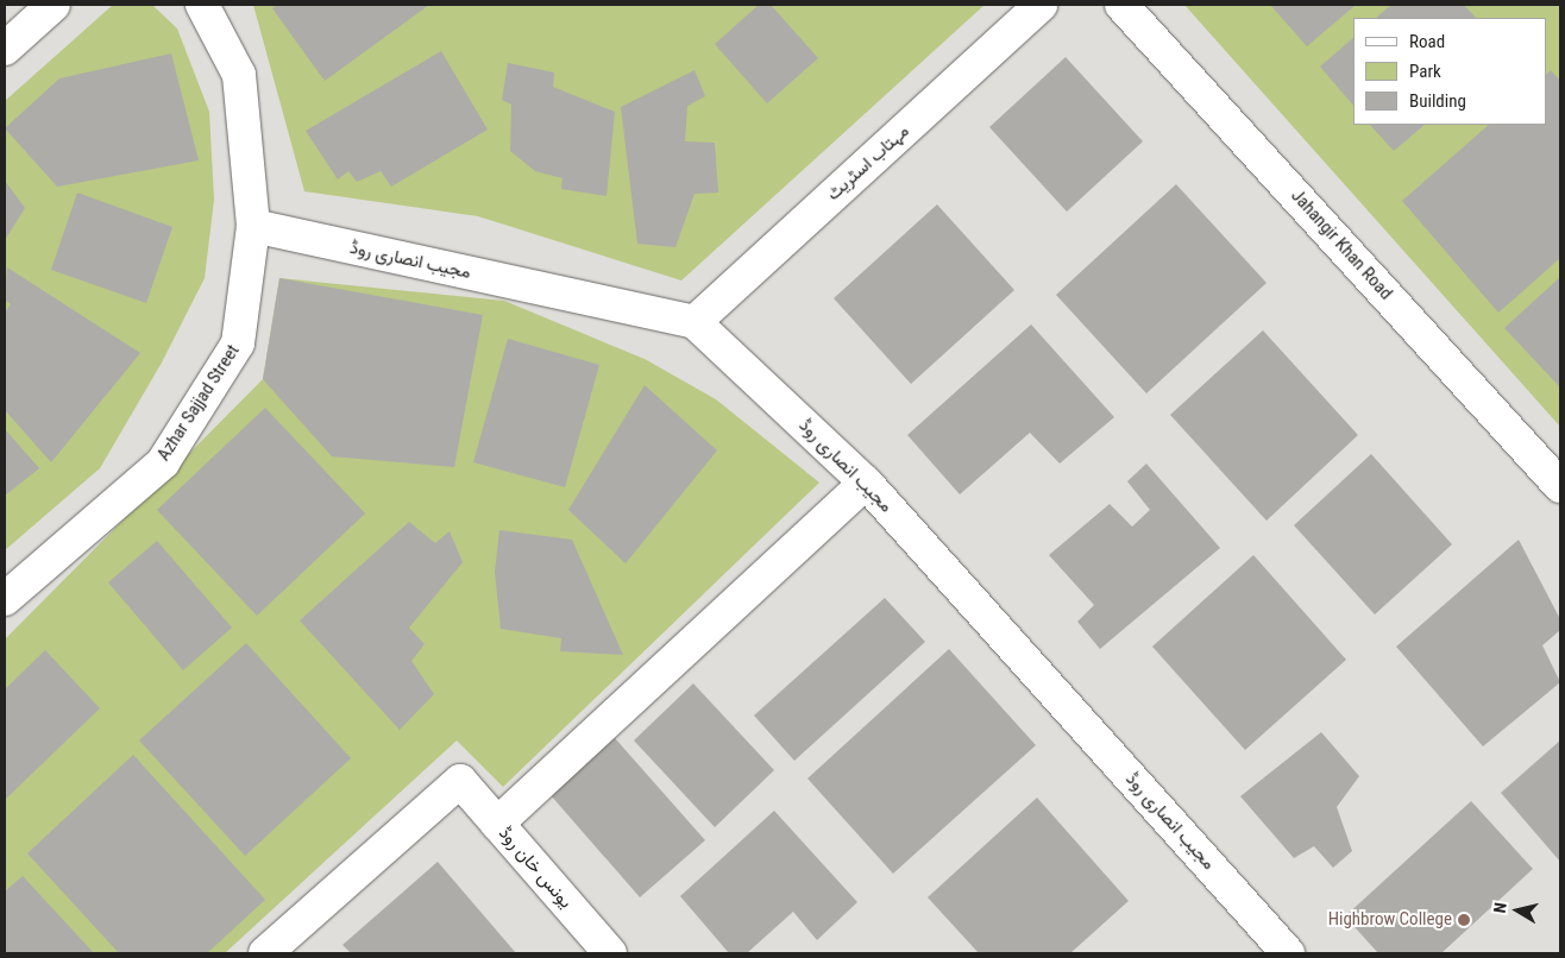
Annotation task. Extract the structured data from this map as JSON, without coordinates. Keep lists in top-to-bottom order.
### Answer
{
  "streets": {
    "street": [
      "مہتاب اسٹریٹ",
      "Jahangir Khan Road",
      "مجیب انصاری روڈ",
      "Azhar Sajjad Street",
      "یونس خان روڈ"
    ]
  },
  "crossings": [
    ["مہتاب اسٹریٹ", "مجیب انصاری روڈ"],
    ["مجیب انصاری روڈ", "Azhar Sajjad Street"]
  ],
  "places": ["Highbrow College"],
  "legend": ["Road", "Park", "Building"],
  "north": "left"
}
